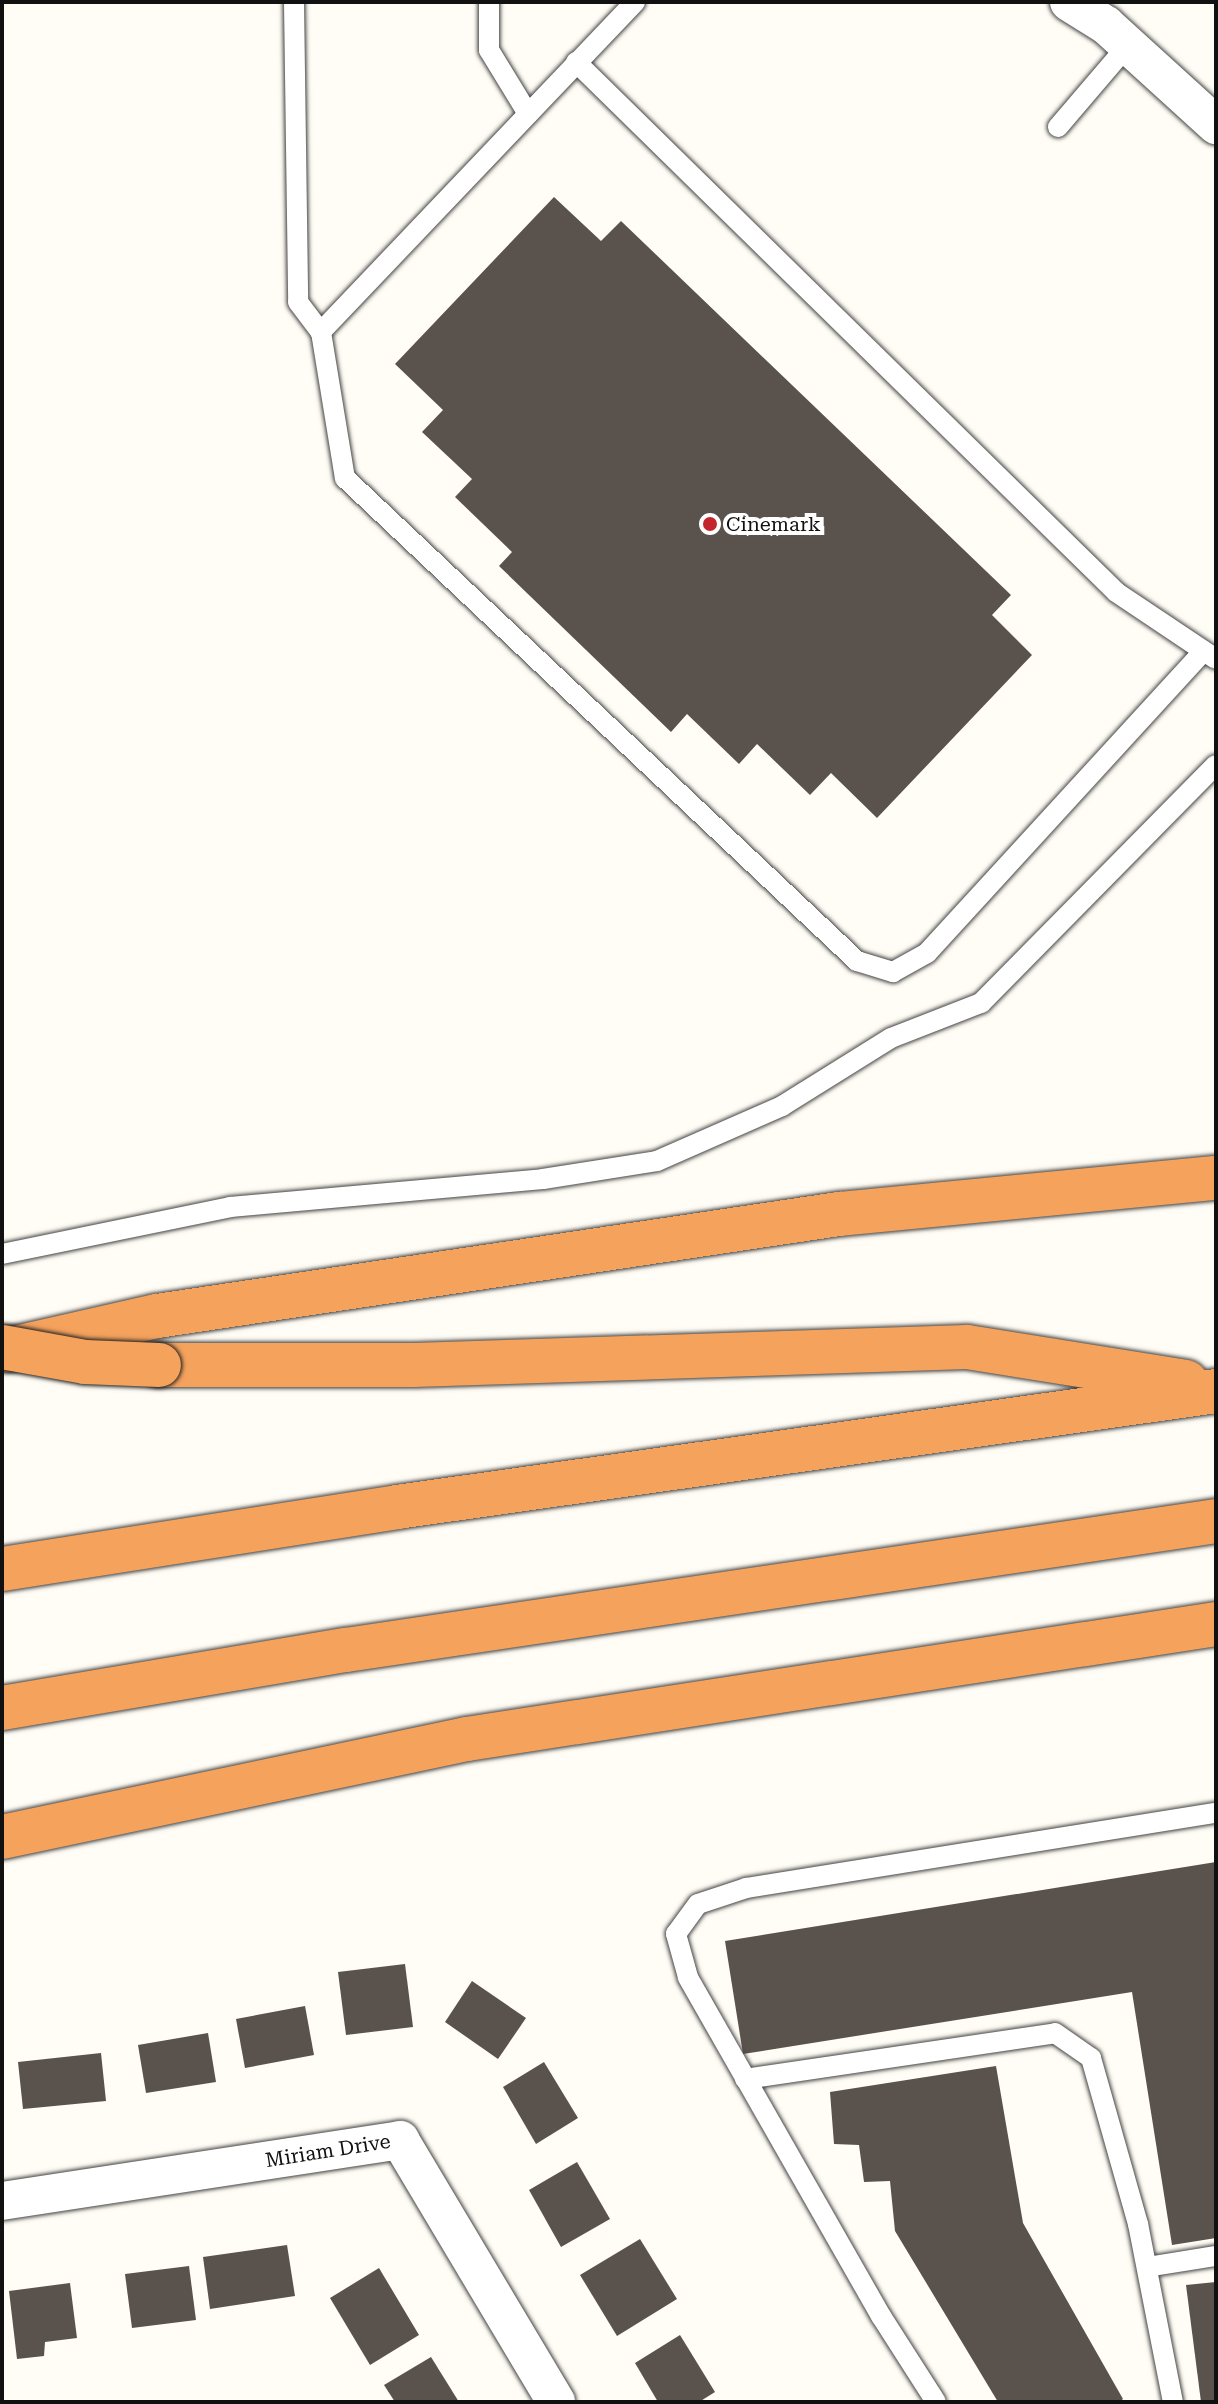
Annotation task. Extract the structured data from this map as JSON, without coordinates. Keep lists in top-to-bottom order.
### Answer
{
  "streets": {
    "street": ["Miriam Drive"]
  },
  "places": ["Cinemark"]
}
